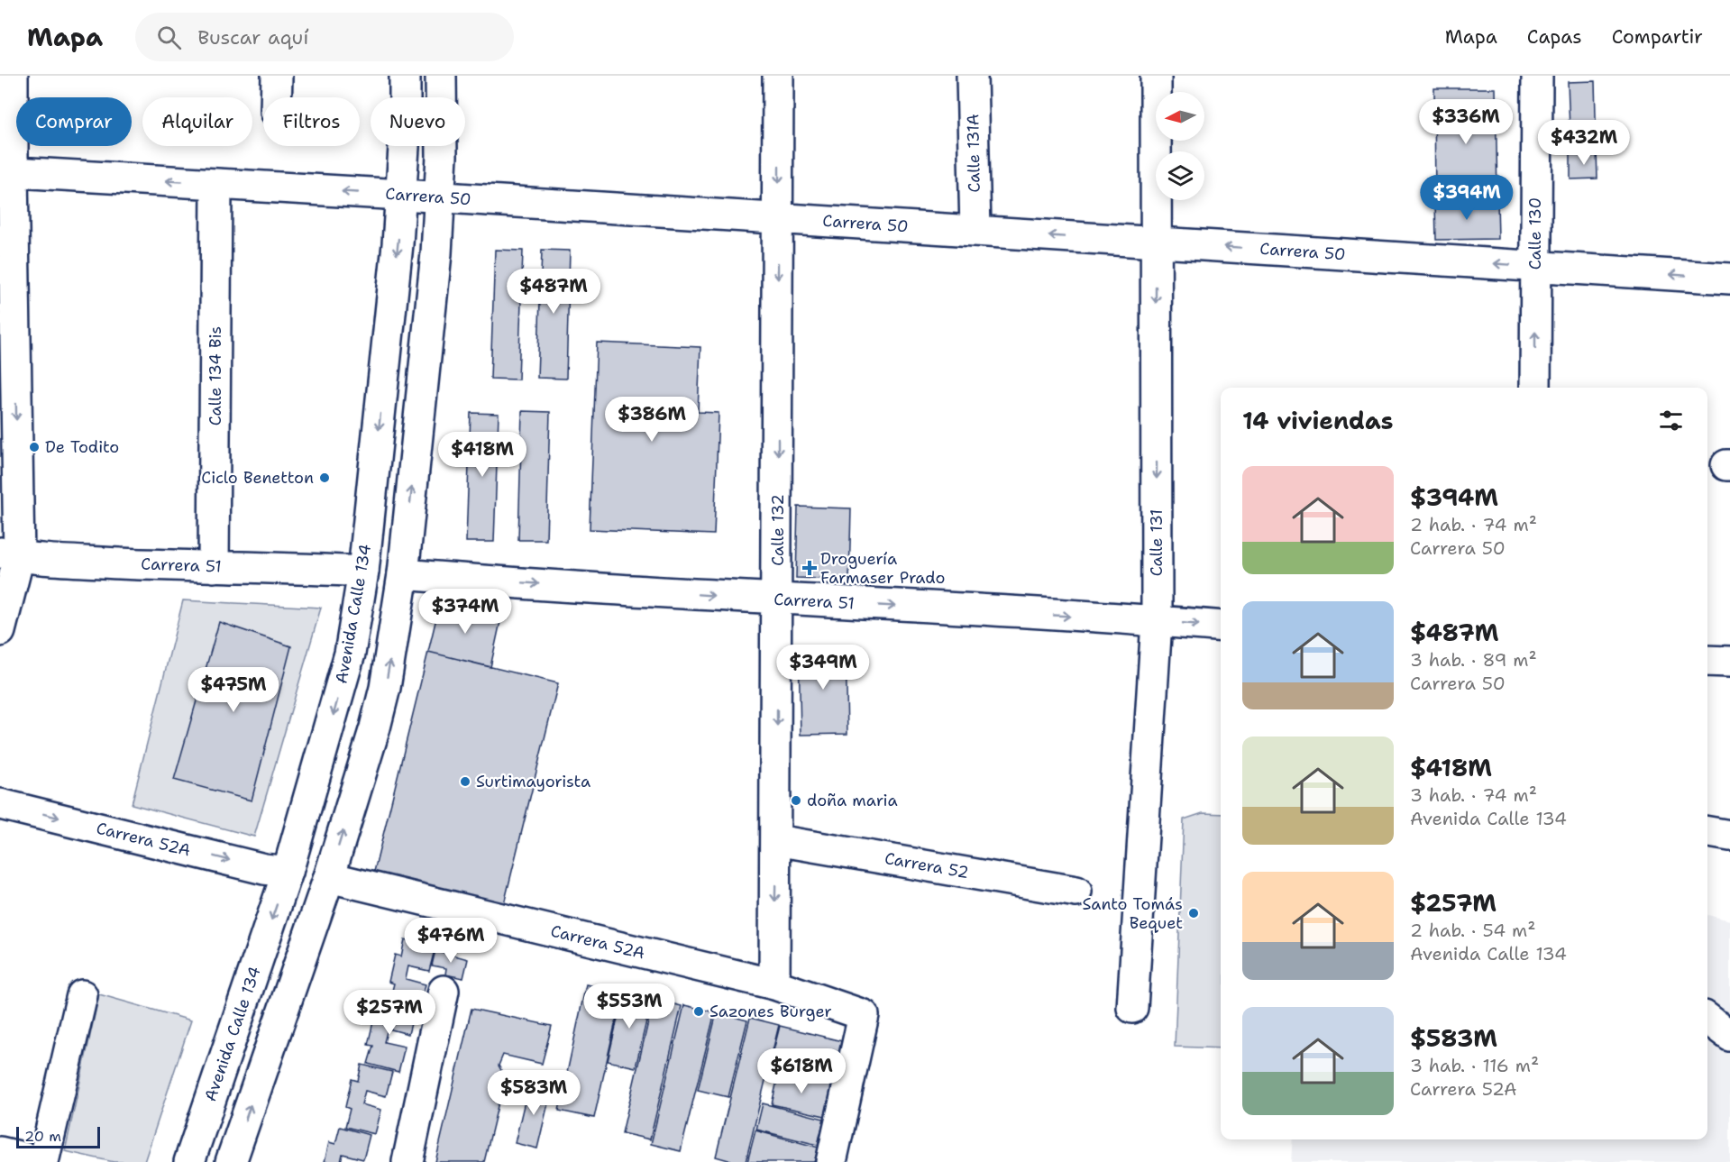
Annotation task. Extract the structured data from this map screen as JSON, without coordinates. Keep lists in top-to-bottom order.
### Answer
{
  "streets": {
    "street": [
      "Calle 131A",
      "Carrera 50",
      "Calle 130",
      "Calle 134 Bis",
      "Calle 132",
      "Calle 131",
      "Carrera 51",
      "Avenida Calle 134",
      "Carrera 52A",
      "Carrera 52"
    ]
  },
  "crossings": [
    ["Calle 131A", "Carrera 50"],
    ["Carrera 50", "Calle 130"],
    ["Carrera 50", "Calle 134 Bis"],
    ["Carrera 50", "Calle 132"],
    ["Carrera 50", "Calle 131"],
    ["Carrera 50", "Avenida Calle 134"],
    ["Calle 134 Bis", "Carrera 51"],
    ["Calle 132", "Carrera 51"],
    ["Calle 132", "Carrera 52A"],
    ["Calle 132", "Carrera 52"],
    ["Calle 131", "Carrera 51"],
    ["Carrera 51", "Avenida Calle 134"],
    ["Avenida Calle 134", "Carrera 52A"]
  ],
  "one_way": [
    "Carrera 50",
    "Calle 130",
    "Calle 132",
    "Calle 131",
    "Carrera 51"
  ],
  "places": {
    "other": [
      "De Todito",
      "Ciclo Benetton",
      "Surtimayorista",
      "doña maria",
      "Santo Tomás Bequet",
      "Sazones Burger"
    ],
    "health": ["Droguería Farmaser Prado"]
  },
  "scale_bar": "20 m",
  "north": "left",
  "page": {
    "header": "Mapa",
    "search": "Buscar aquí",
    "nav": ["Mapa", "Capas", "Compartir"],
    "chip": [
      "Comprar",
      "Alquilar",
      "Filtros",
      "Nuevo"
    ],
    "price": [
      "$336M",
      "$432M",
      "$394M",
      "$487M",
      "$386M",
      "$418M",
      "$374M",
      "$349M",
      "$475M",
      "$476M",
      "$553M",
      "$257M",
      "$618M",
      "$583M"
    ],
    "heading": "14 viviendas",
    "list": [
      {
        "name": "$394M",
        "note": "2 hab. · 74 m² · Carrera 50"
      },
      {
        "name": "$487M",
        "note": "3 hab. · 89 m² · Carrera 50"
      },
      {
        "name": "$418M",
        "note": "3 hab. · 74 m² · Avenida Calle 134"
      },
      {
        "name": "$257M",
        "note": "2 hab. · 54 m² · Avenida Calle 134"
      },
      {
        "name": "$583M",
        "note": "3 hab. · 116 m² · Carrera 52A"
      }
    ],
    "scale": "20 m"
  }
}
